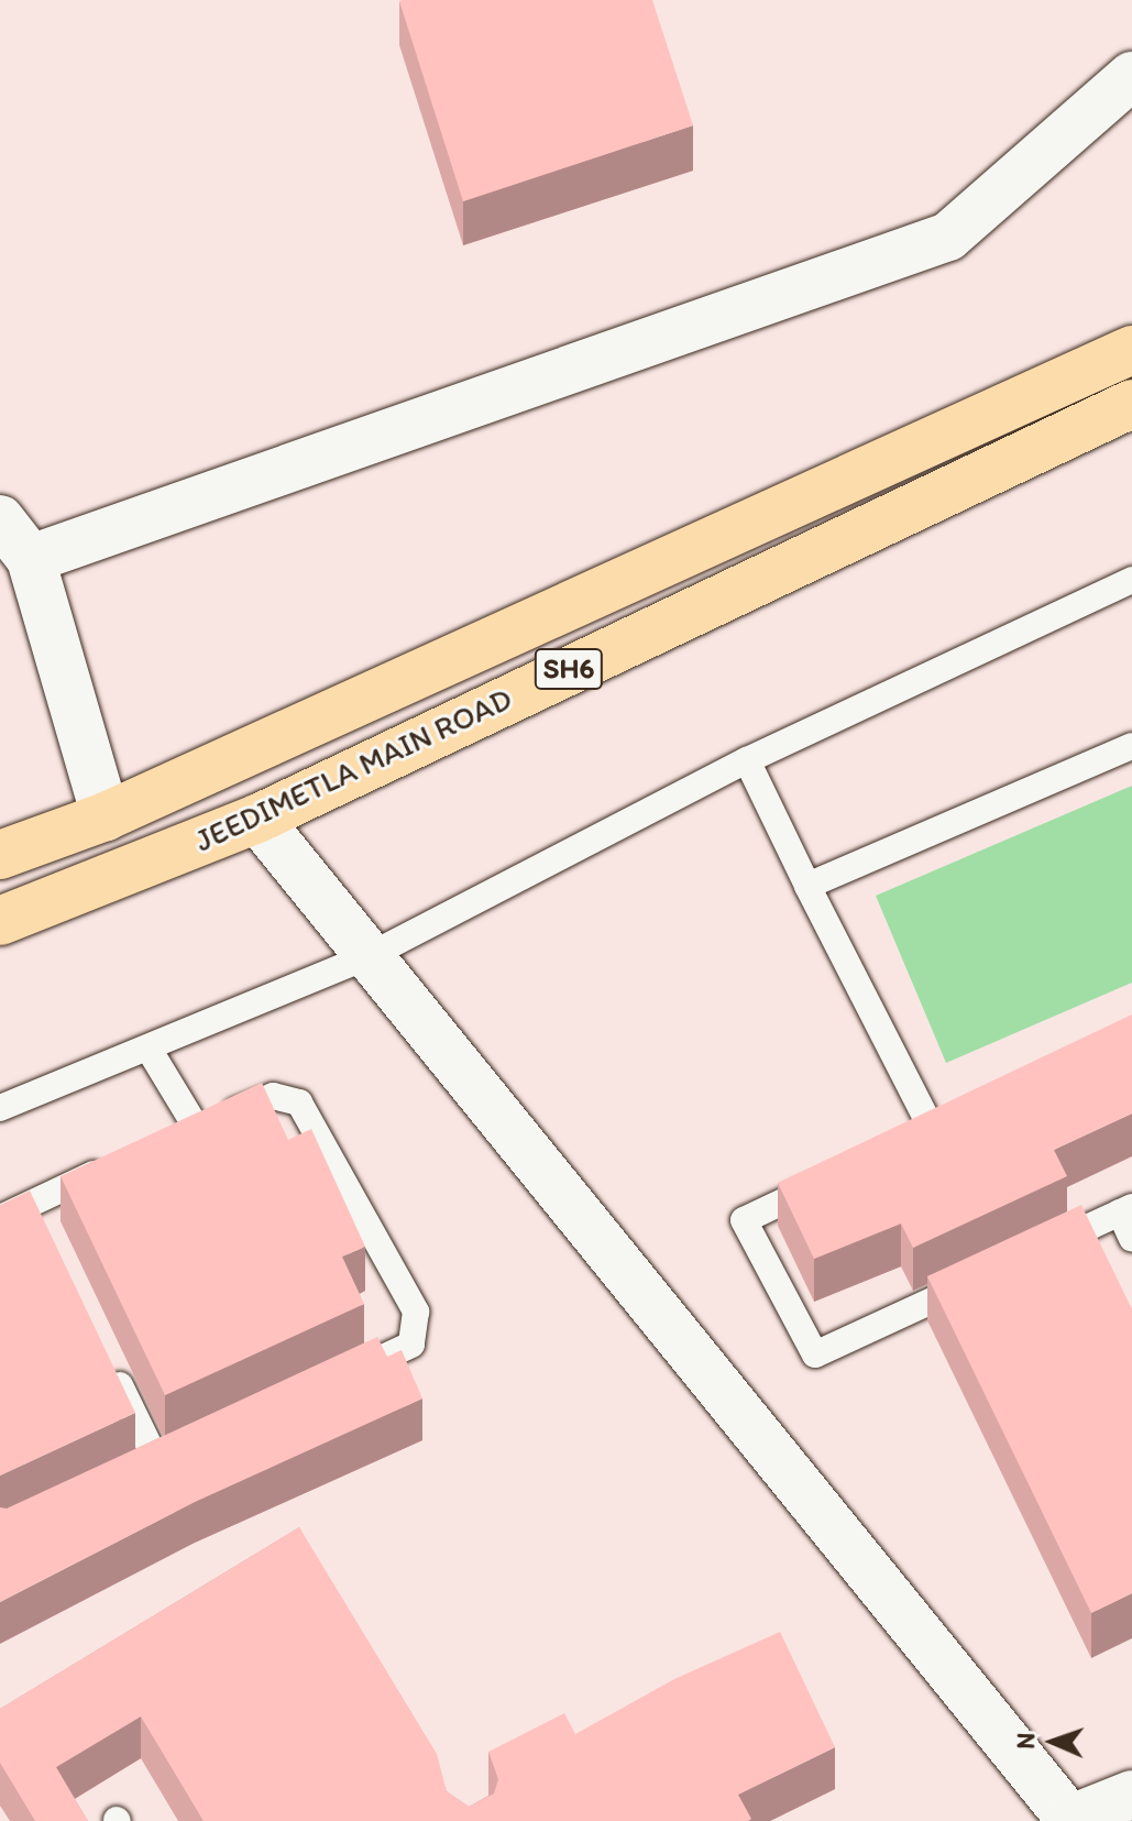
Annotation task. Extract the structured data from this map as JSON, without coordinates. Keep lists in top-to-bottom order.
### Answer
{
  "streets": {
    "main road": ["SH6", "JEEDIMETLA MAIN ROAD"]
  },
  "north": "left"
}
